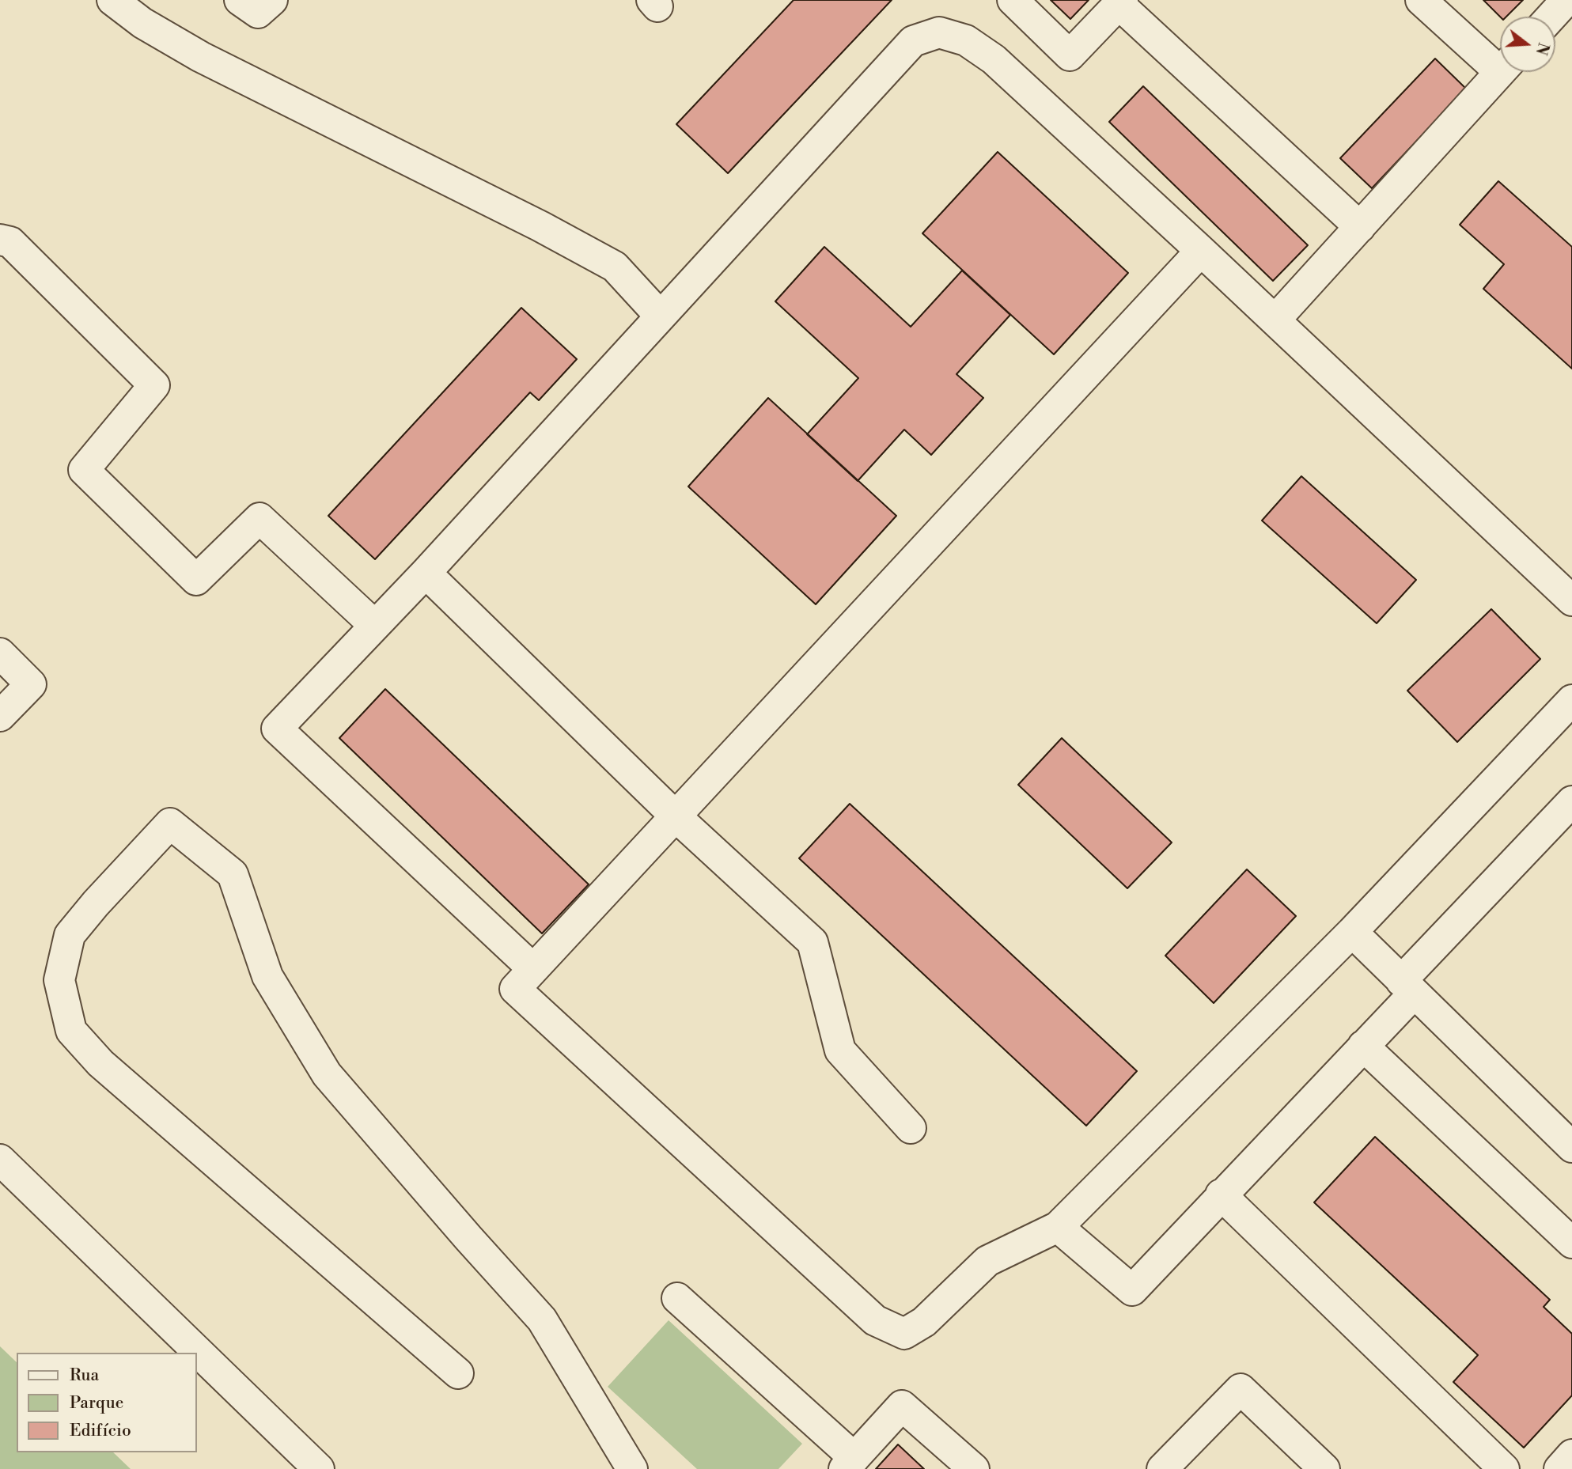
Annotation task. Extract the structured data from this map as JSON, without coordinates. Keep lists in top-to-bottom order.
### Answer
{
  "legend": ["Rua", "Parque", "Edifício"],
  "north": "right"
}
